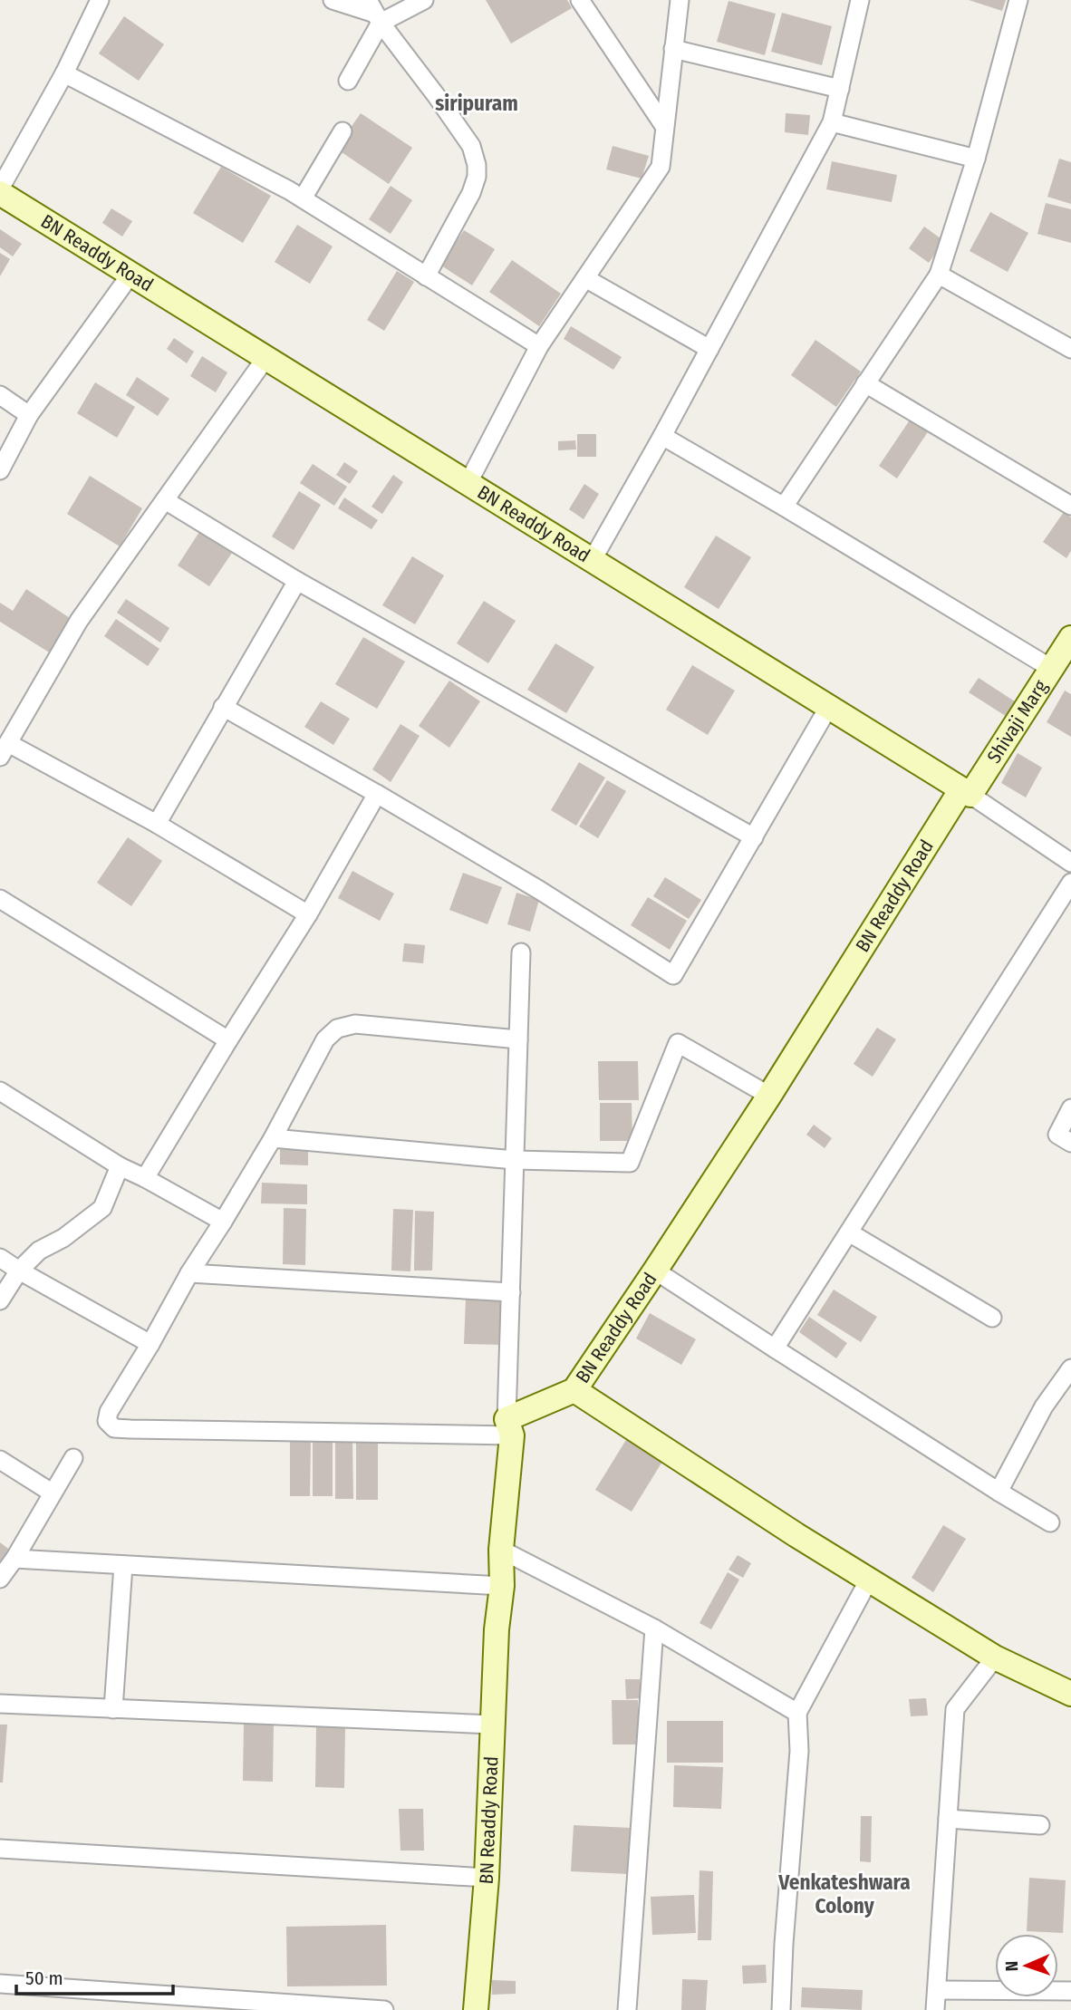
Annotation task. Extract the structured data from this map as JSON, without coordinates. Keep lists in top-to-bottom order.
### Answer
{
  "streets": {
    "street": ["BN Readdy Road", "Shivaji Marg"]
  },
  "crossings": [
    ["BN Readdy Road", "Shivaji Marg"]
  ],
  "districts": ["siripuram", "Venkateshwara Colony"],
  "scale_bar": "50 m",
  "north": "left"
}
